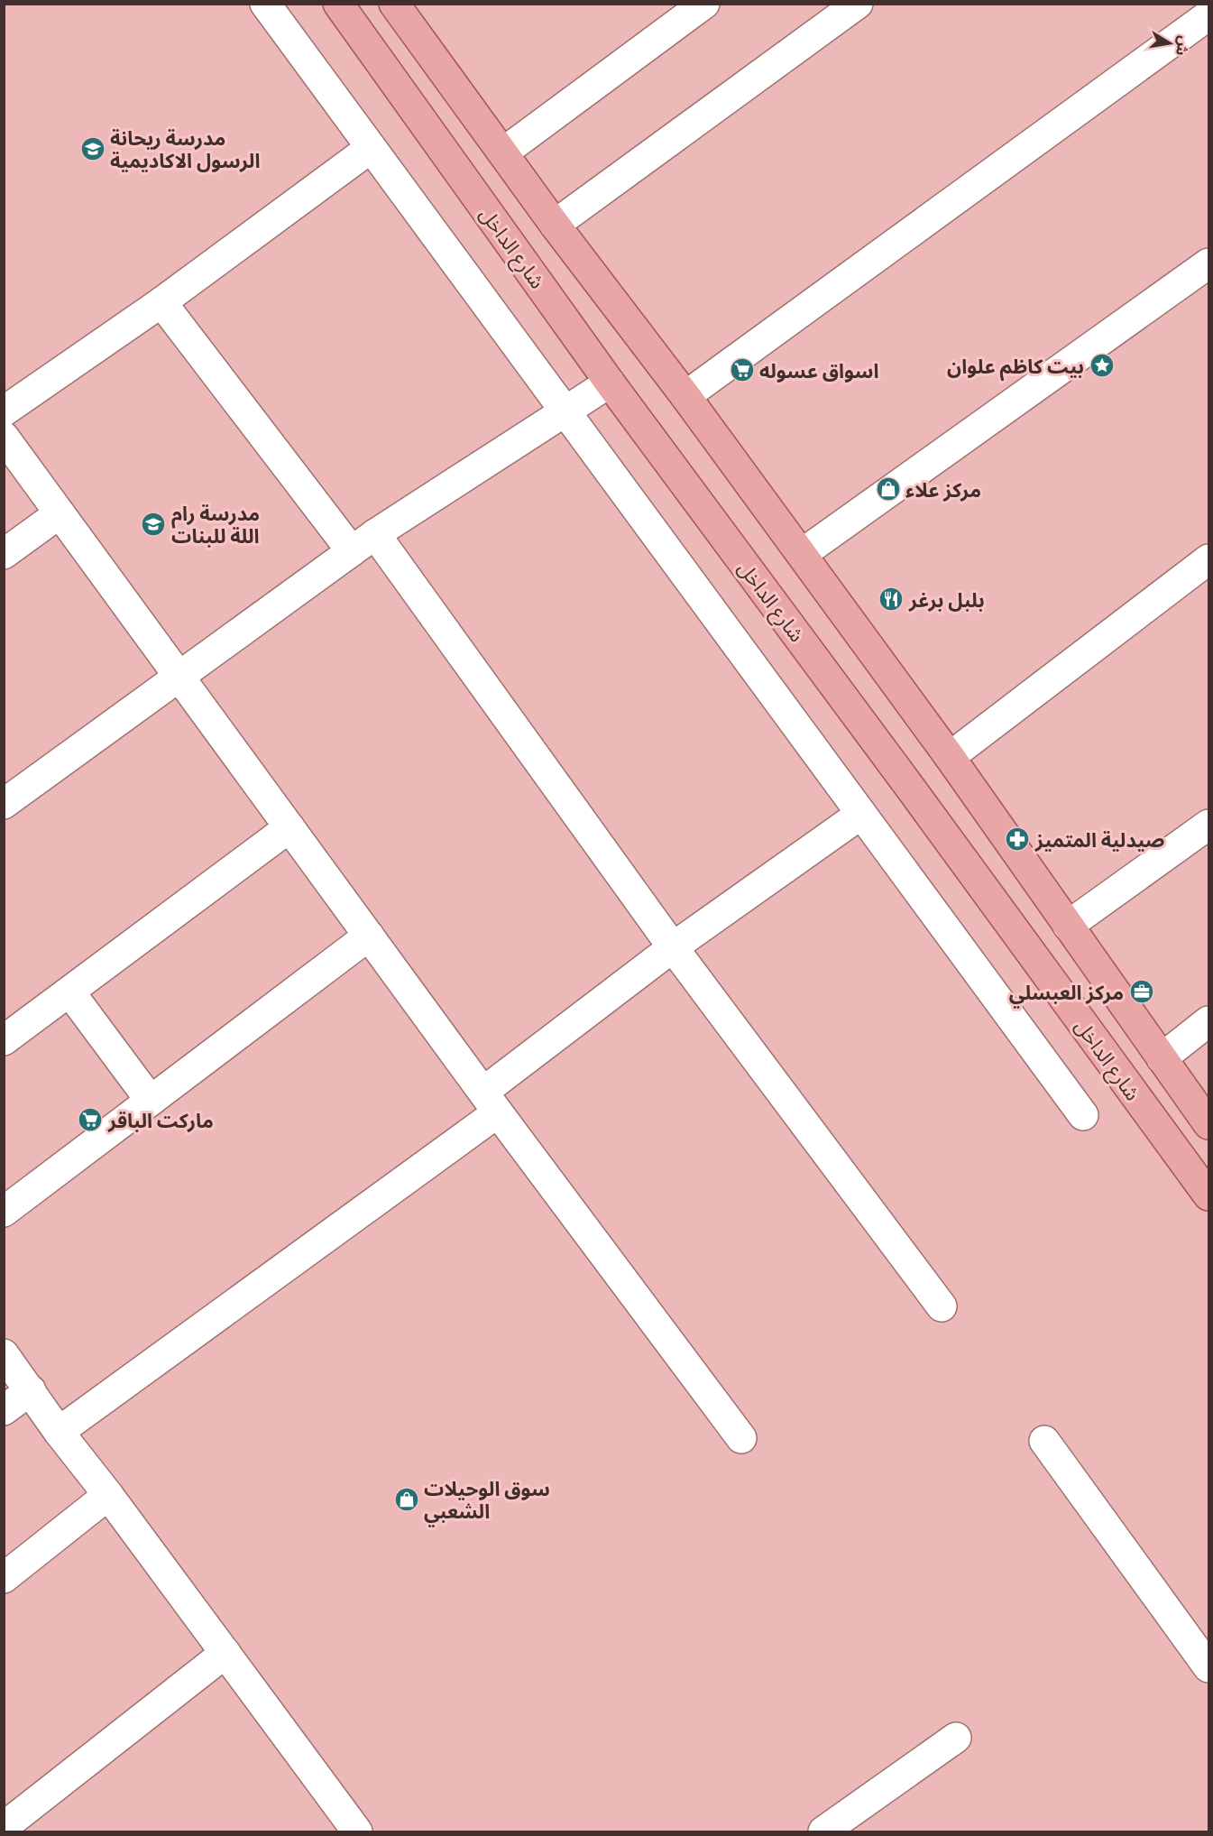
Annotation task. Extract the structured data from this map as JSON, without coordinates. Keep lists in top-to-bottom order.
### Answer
{
  "streets": {
    "main road": ["شارع الداخل"]
  },
  "places": {
    "school or university": ["مدرسة ريحانة الرسول الاكاديمية", "مدرسة رام اللة للبنات"],
    "place": ["بيت كاظم علوان"],
    "supermarket": ["اسواق عسوله", "ماركت الباقر"],
    "shop": ["مركز علاء", "سوق الوحيلات الشعبي"],
    "restaurant": ["بلبل برغر"],
    "pharmacy": ["صيدلية المتميز"],
    "office": ["مركز العبسلي"]
  },
  "north": "right"
}
